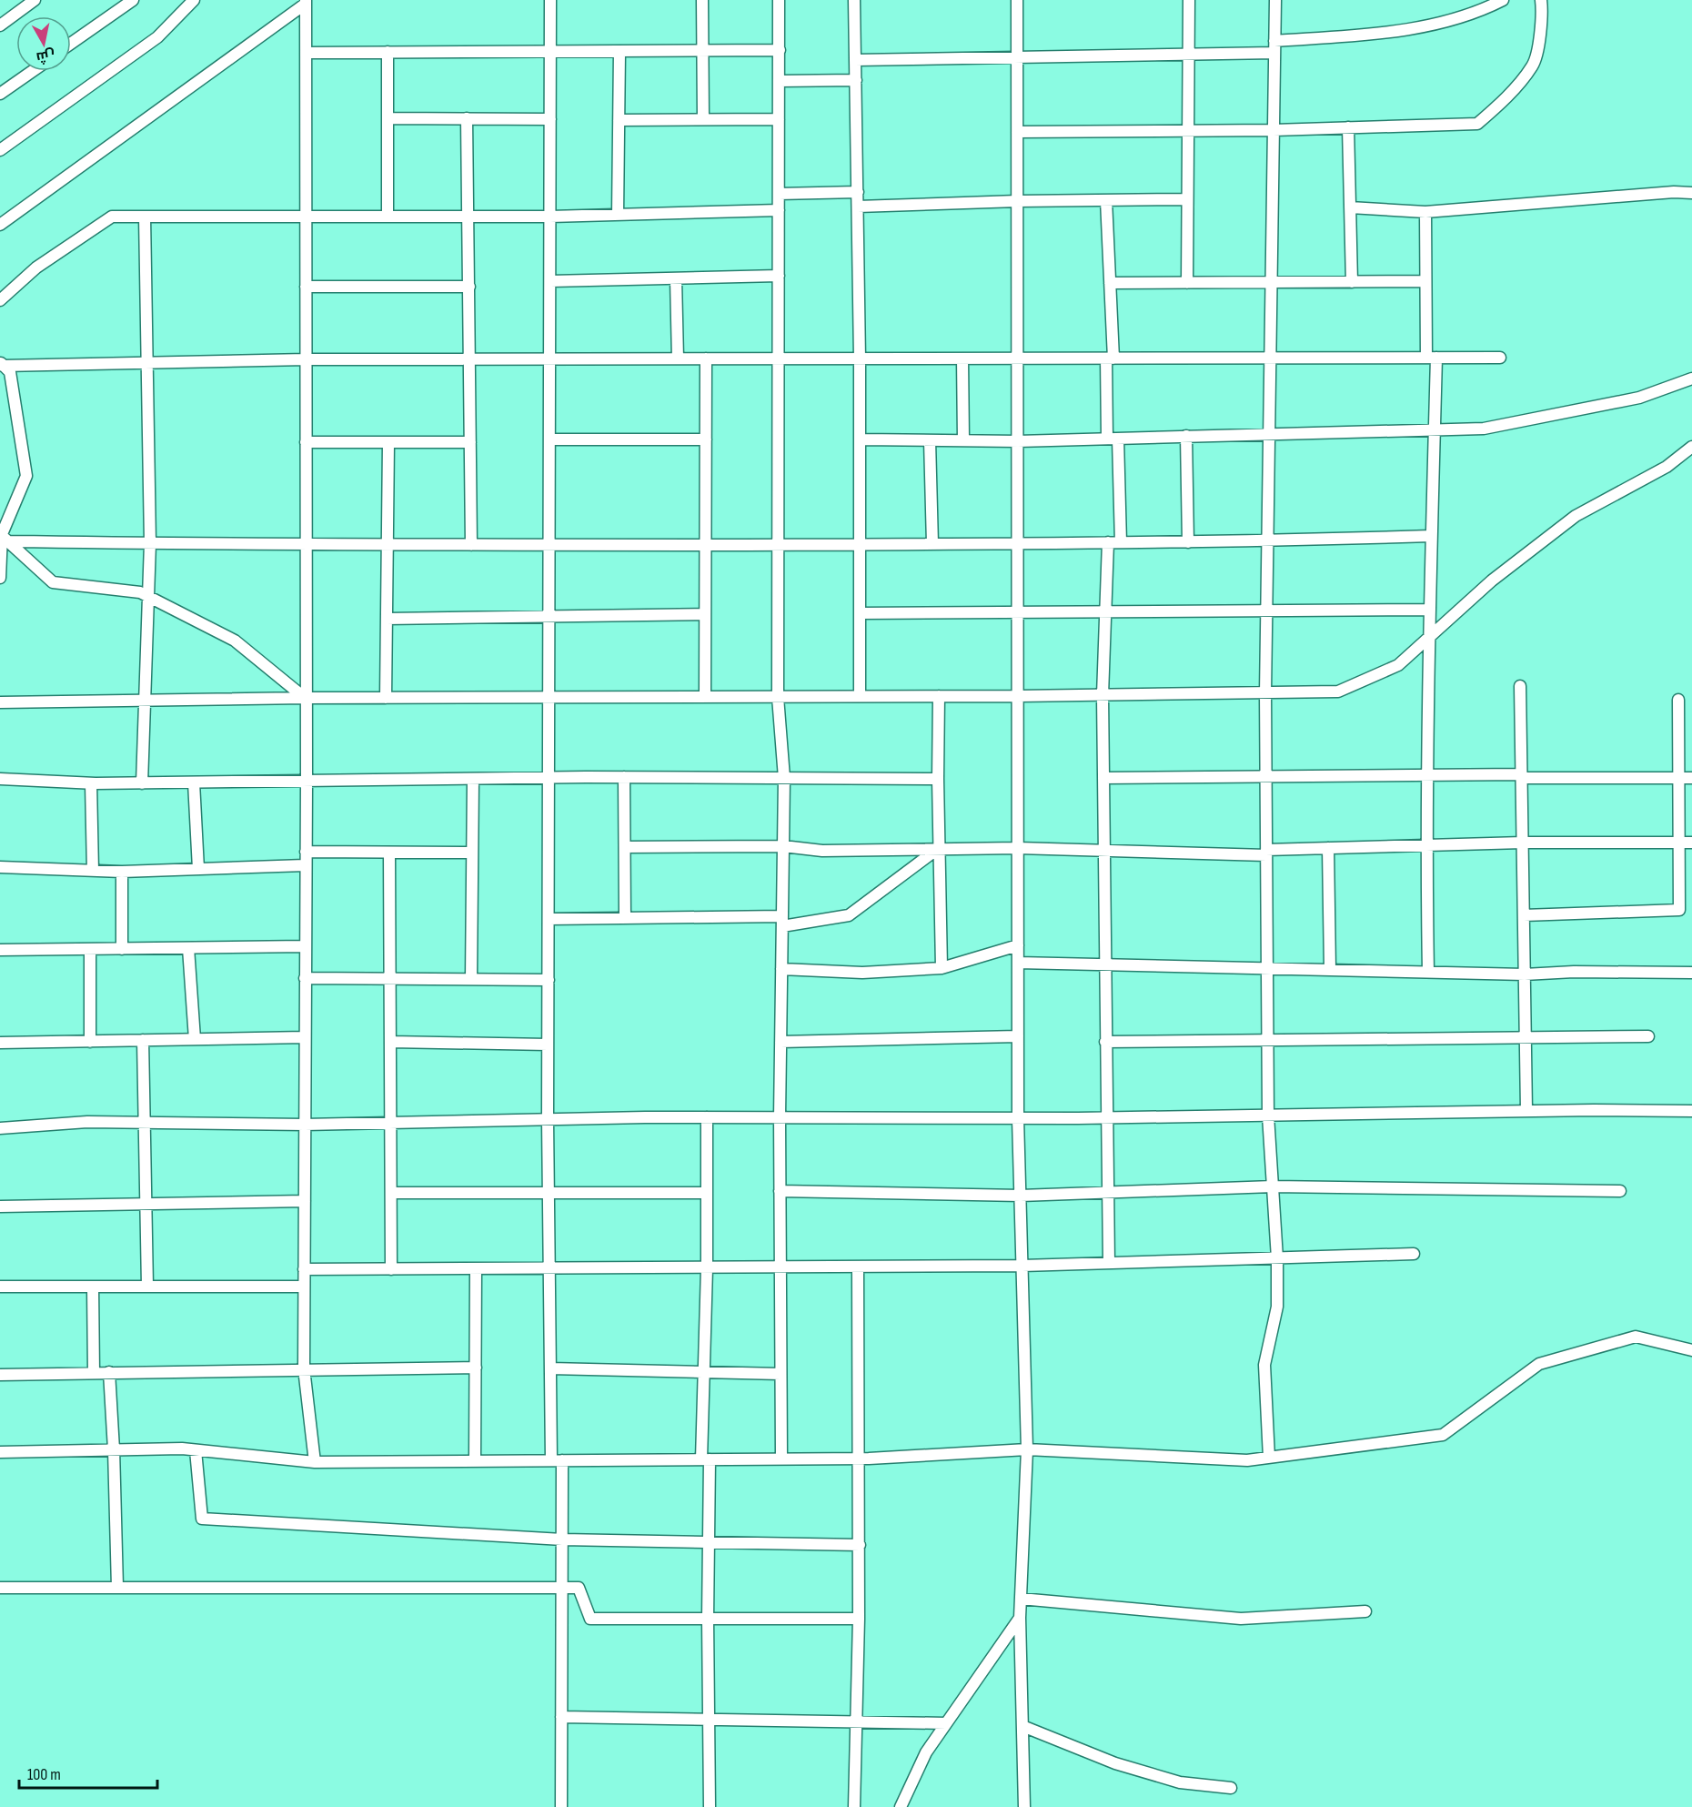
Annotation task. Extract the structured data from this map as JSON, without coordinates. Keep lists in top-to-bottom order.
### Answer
{
  "scale_bar": "100 m",
  "north": "bottom"
}
